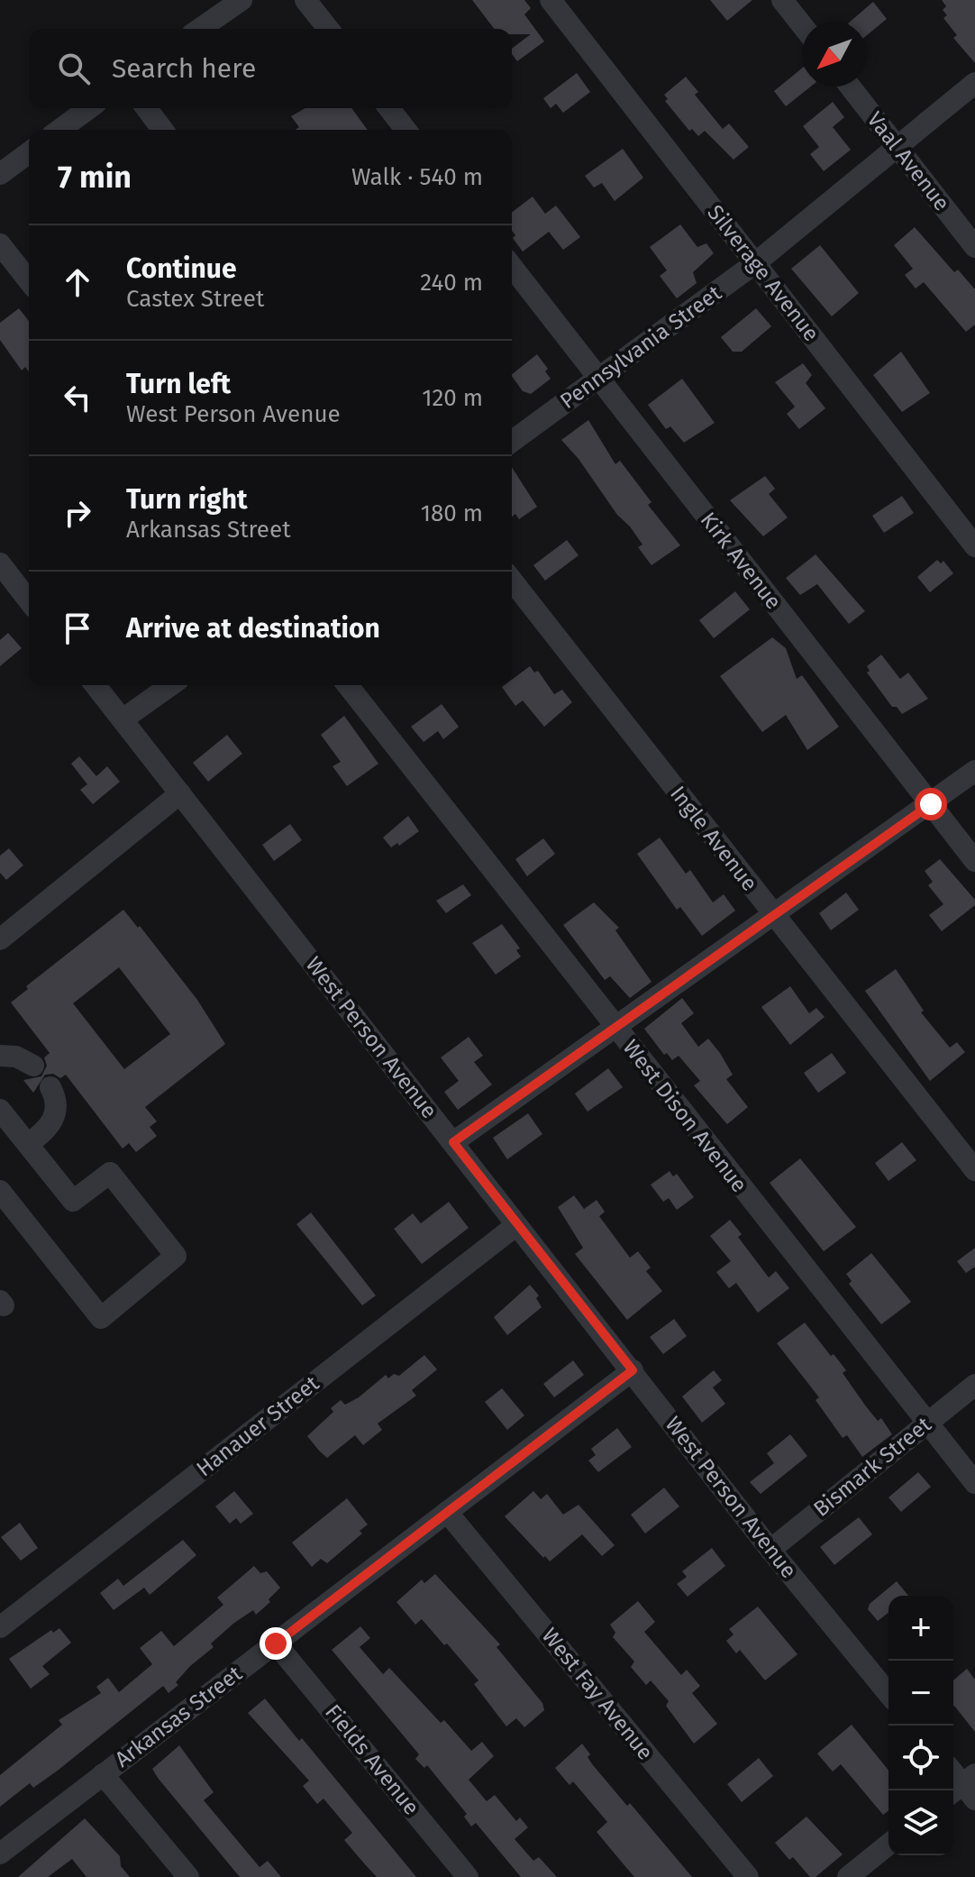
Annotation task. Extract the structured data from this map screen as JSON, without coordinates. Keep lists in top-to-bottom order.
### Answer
{
  "streets": {
    "street": [
      "Vaal Avenue",
      "Silverage Avenue",
      "Pennsylvania Street",
      "Kirk Avenue",
      "Ingle Avenue",
      "West Person Avenue",
      "West Dison Avenue",
      "Hanauer Street",
      "Bismark Street",
      "West Fay Avenue",
      "Arkansas Street",
      "Fields Avenue"
    ]
  },
  "crossings": [
    ["Vaal Avenue", "Pennsylvania Street"],
    ["Silverage Avenue", "Pennsylvania Street"],
    ["Pennsylvania Street", "Kirk Avenue"],
    ["West Person Avenue", "Hanauer Street"],
    ["West Person Avenue", "Bismark Street"],
    ["West Person Avenue", "Arkansas Street"],
    ["West Dison Avenue", "Bismark Street"],
    ["West Fay Avenue", "Arkansas Street"],
    ["Arkansas Street", "Fields Avenue"]
  ],
  "north": "bottom left",
  "page": {
    "search": "Search here",
    "heading": ["7 min", "Walk · 540 m"],
    "list": [
      ["Continue", "Castex Street", "240 m"],
      ["Turn left", "West Person Avenue", "120 m"],
      ["Turn right", "Arkansas Street", "180 m"],
      "Arrive at destination"
    ],
    "map_buttons": ["+", "−"]
  }
}
